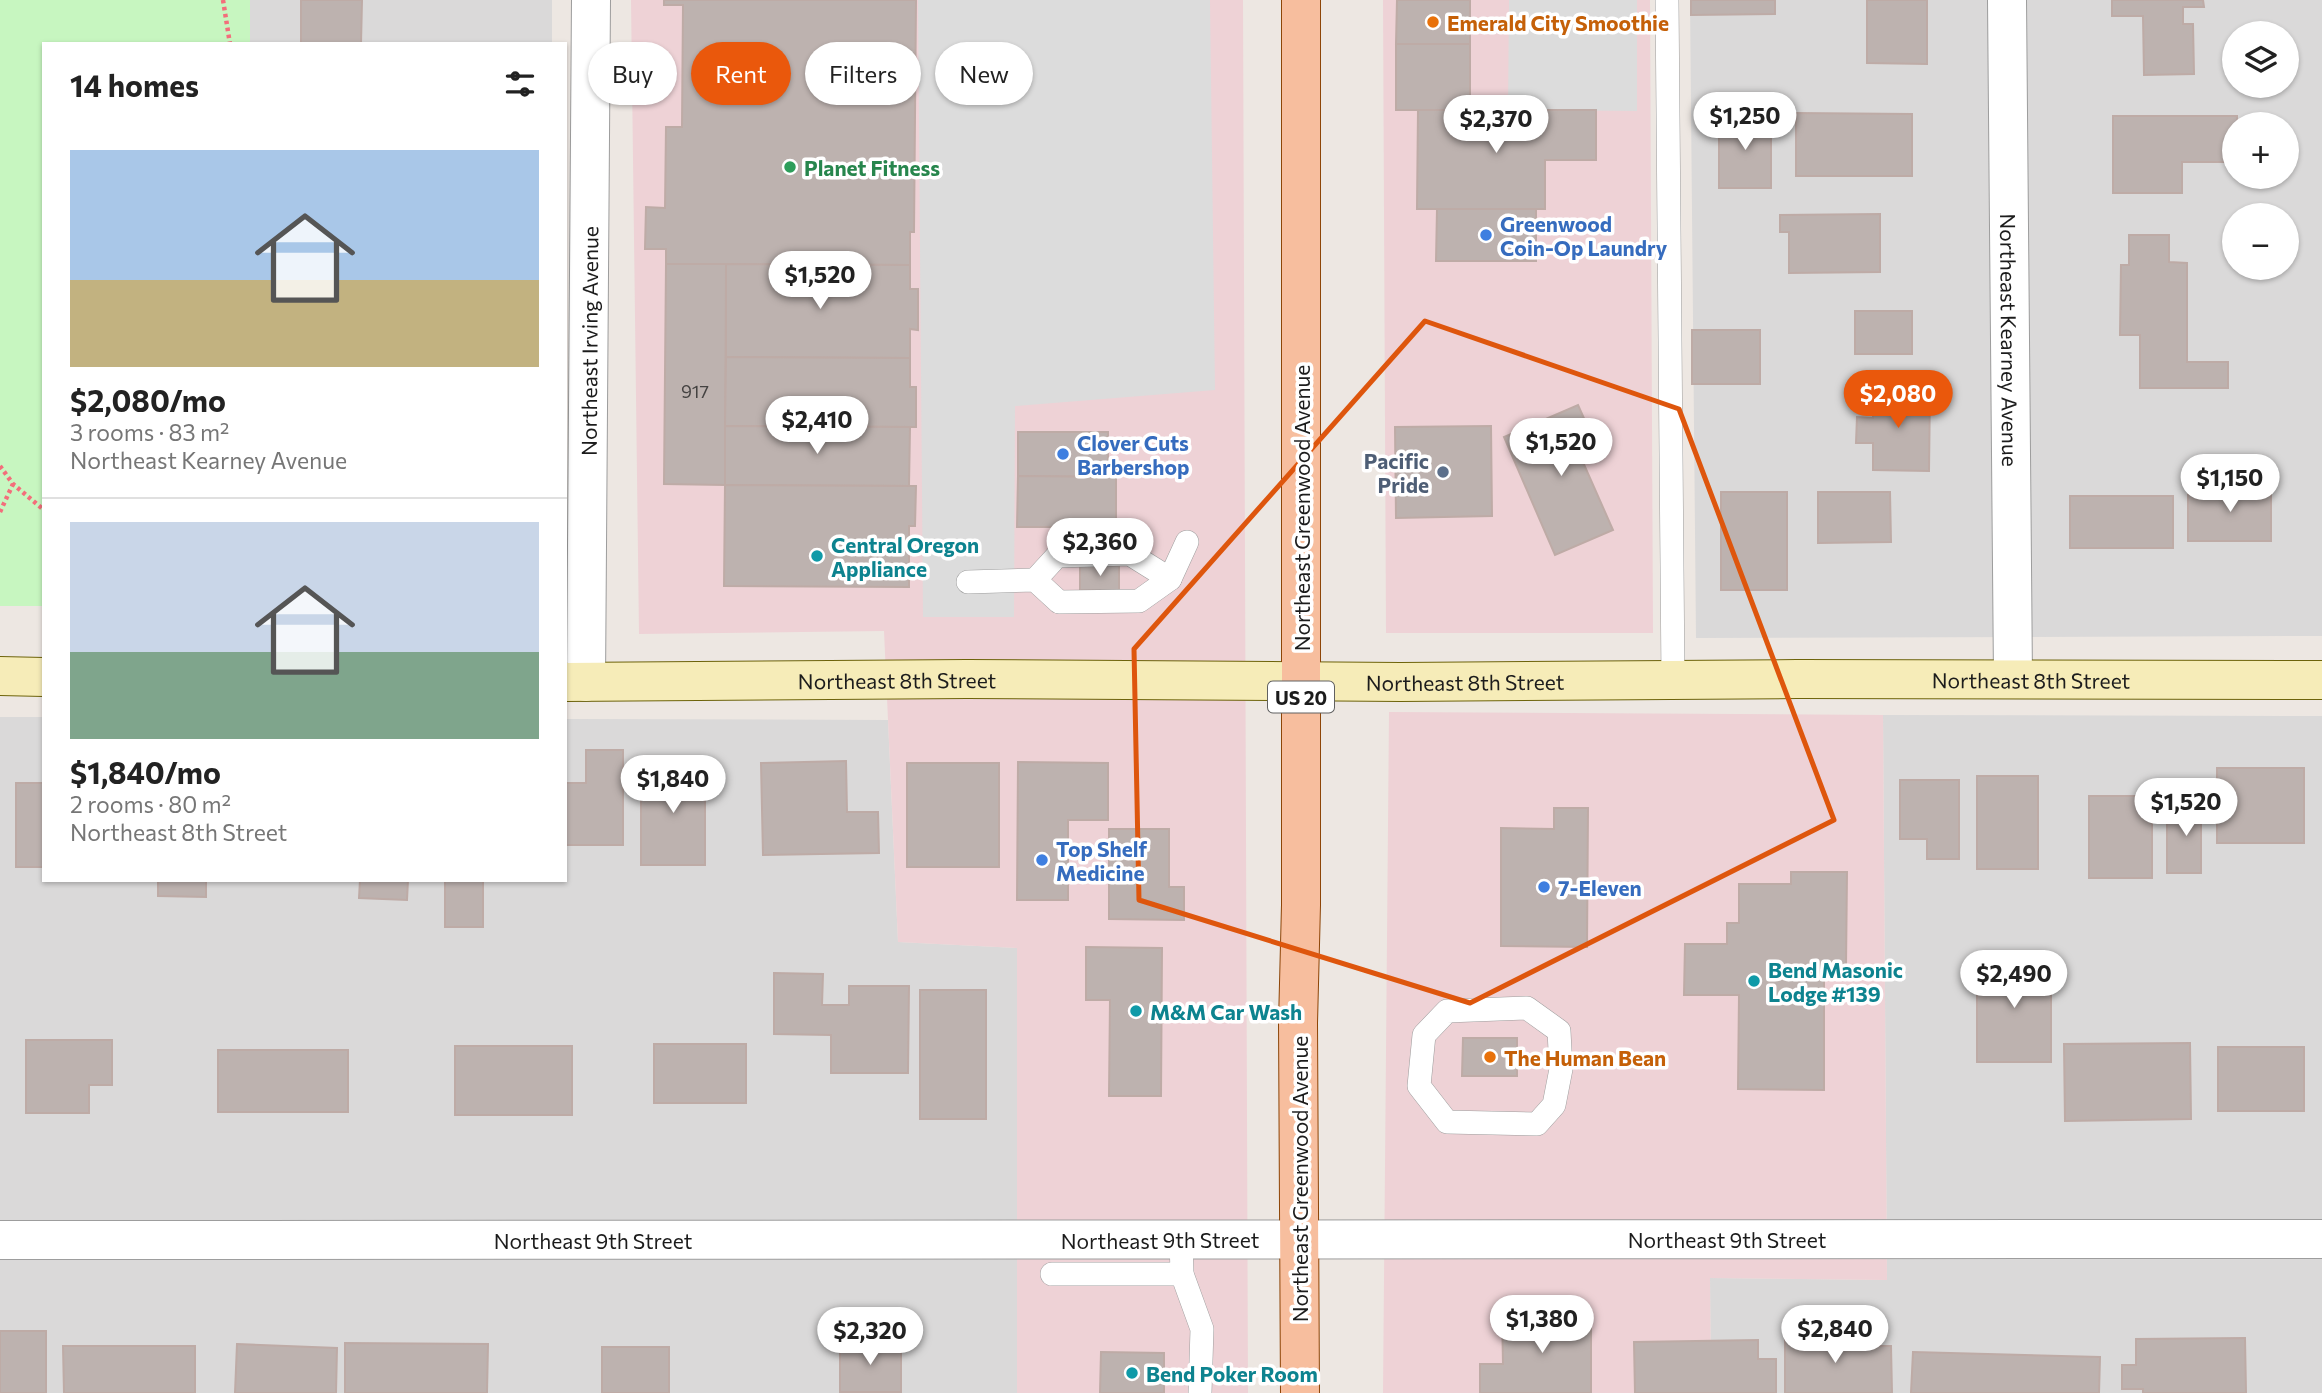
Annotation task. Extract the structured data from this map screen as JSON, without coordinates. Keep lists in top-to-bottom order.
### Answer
{
  "streets": {
    "main road": ["Northeast Greenwood Avenue", "Northeast 8th Street", "US 20"],
    "street": ["Northeast Kearney Avenue", "Northeast Irving Avenue", "Northeast 9th Street"]
  },
  "crossings": [
    ["Northeast Kearney Avenue", "Northeast 8th Street"],
    ["Northeast Irving Avenue", "Northeast 8th Street"],
    ["Northeast Greenwood Avenue", "Northeast 8th Street"],
    ["Northeast Greenwood Avenue", "Northeast 9th Street"]
  ],
  "places": [
    "Emerald City Smoothie",
    "Planet Fitness",
    "Greenwood Coin-Op Laundry",
    "Clover Cuts Barbershop",
    "Pacific Pride",
    "Central Oregon Appliance",
    "Top Shelf Medicine",
    "7-Eleven",
    "Bend Masonic Lodge #139",
    "M&M Car Wash",
    "The Human Bean",
    "Bend Poker Room"
  ],
  "house_numbers": ["917"],
  "page": {
    "map_buttons": ["+", "−"],
    "chip": [
      "Buy",
      "Rent",
      "Filters",
      "New"
    ],
    "heading": "14 homes",
    "price": [
      "$1,250",
      "$2,370",
      "$1,520",
      "$2,080",
      "$2,410",
      "$1,520",
      "$1,150",
      "$2,360",
      "$1,840",
      "$1,520",
      "$2,490",
      "$1,380",
      "$2,840",
      "$2,320"
    ],
    "list": [
      {
        "name": "$2,080/mo",
        "note": "3 rooms · 83 m² · Northeast Kearney Avenue"
      },
      {
        "name": "$1,840/mo",
        "note": "2 rooms · 80 m² · Northeast 8th Street"
      }
    ]
  }
}
